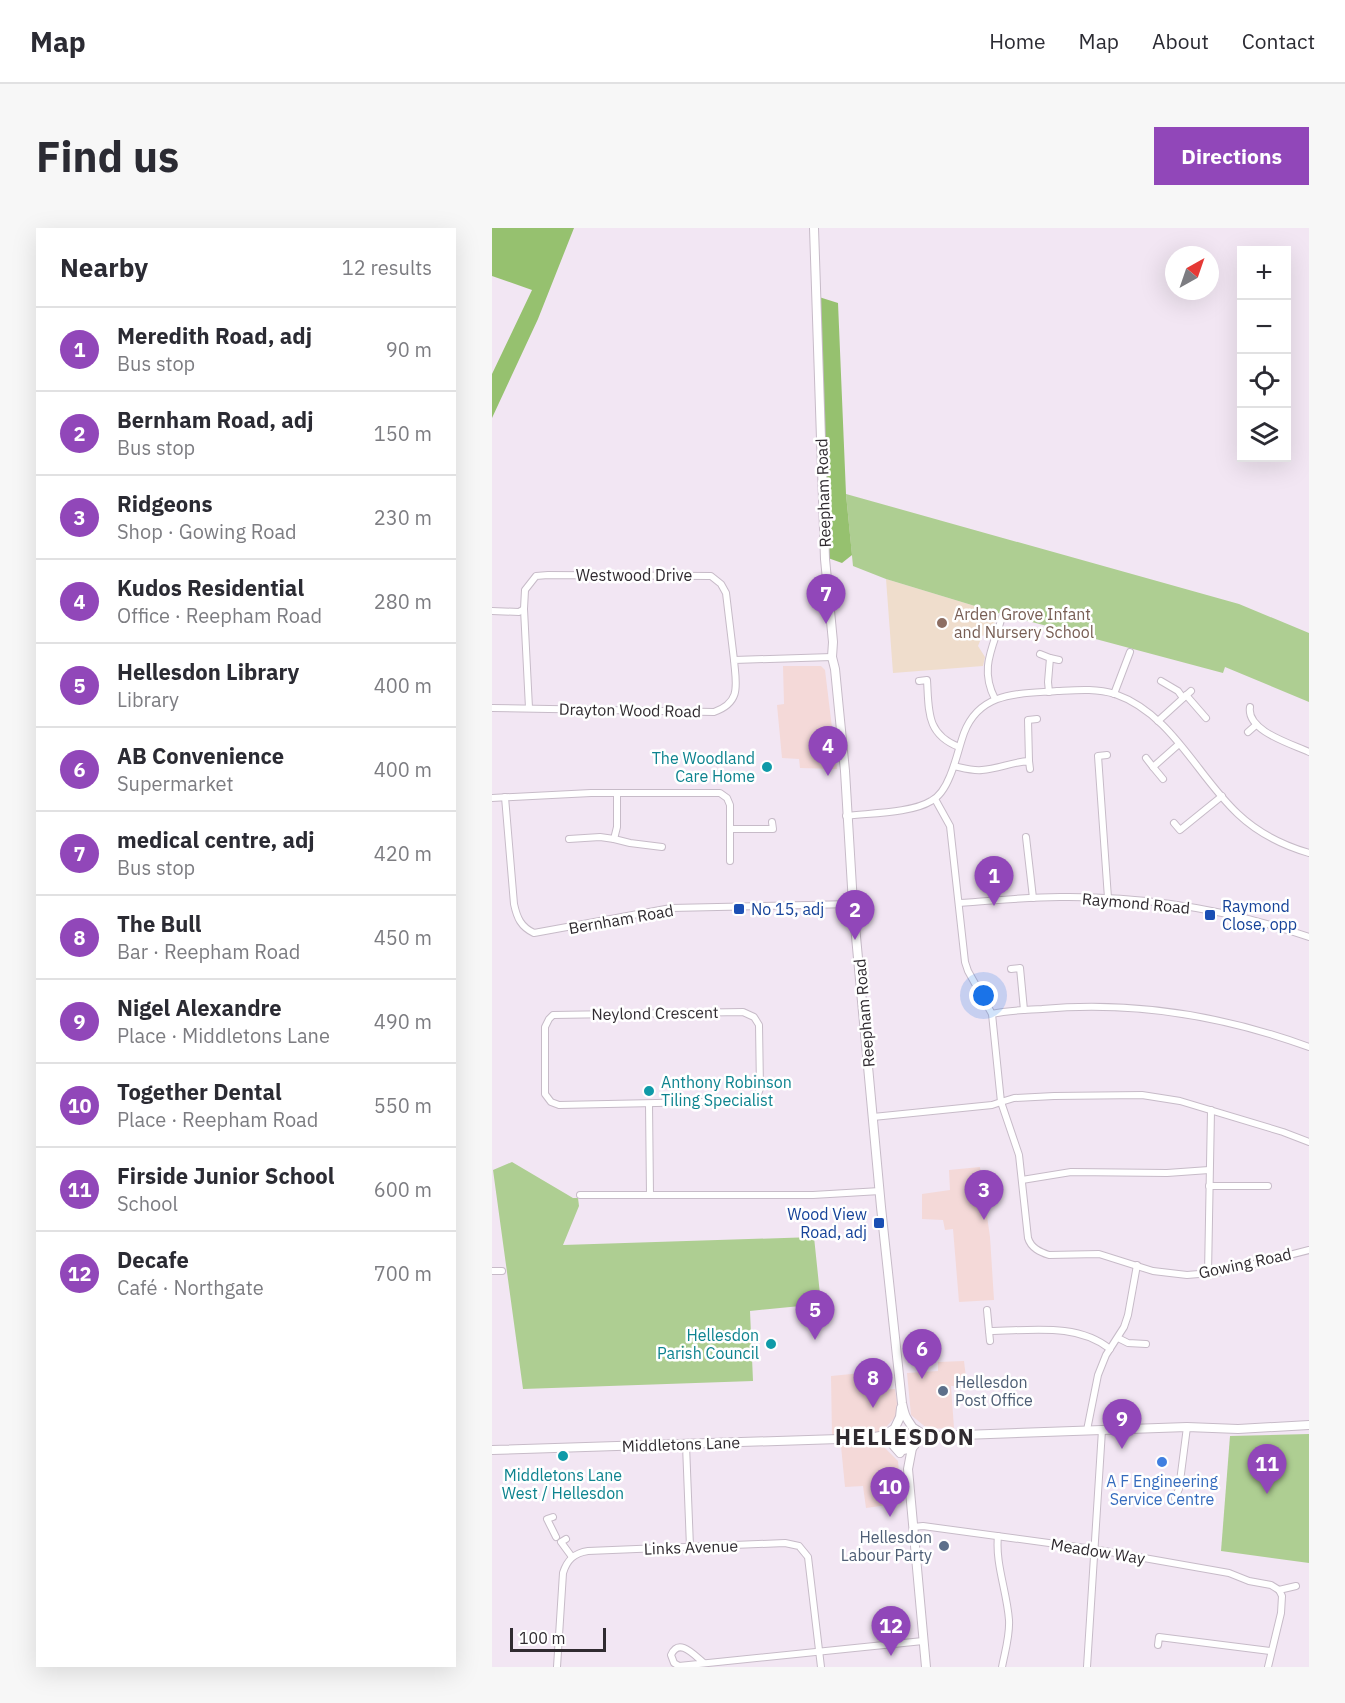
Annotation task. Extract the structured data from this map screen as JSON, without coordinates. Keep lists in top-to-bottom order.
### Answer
{
  "streets": {
    "street": [
      "Reepham Road",
      "Westwood Drive",
      "Drayton Wood Road",
      "Raymond Road",
      "Bernham Road",
      "Neylond Crescent",
      "Gowing Road",
      "Middletons Lane",
      "Links Avenue",
      "Meadow Way"
    ]
  },
  "crossings": [
    ["Reepham Road", "Bernham Road"],
    ["Reepham Road", "Middletons Lane"],
    ["Reepham Road", "Meadow Way"],
    ["Westwood Drive", "Drayton Wood Road"]
  ],
  "districts": ["HELLESDON"],
  "places": {
    "other": [
      "Arden Grove Infant and Nursery School",
      "The Woodland Care Home",
      "Anthony Robinson Tiling Specialist",
      "Hellesdon Parish Council",
      "Hellesdon Post Office",
      "Middletons Lane West / Hellesdon",
      "A F Engineering Service Centre",
      "Hellesdon Labour Party"
    ],
    "transit": ["No 15, adj", "Raymond Close, opp", "Wood View Road, adj"]
  },
  "scale_bar": "100 m",
  "north": "top right",
  "page": {
    "header": "Map",
    "nav": [
      "Home",
      "Map",
      "About",
      "Contact"
    ],
    "buttons": "Directions",
    "title": "Find us",
    "heading": ["Nearby", "12 results"],
    "map_buttons": ["+", "−"],
    "list": [
      {
        "mark": "1",
        "name": "Meredith Road, adj",
        "note": "Bus stop",
        "value": "90 m"
      },
      {
        "mark": "2",
        "name": "Bernham Road, adj",
        "note": "Bus stop",
        "value": "150 m"
      },
      {
        "mark": "3",
        "name": "Ridgeons",
        "note": "Shop · Gowing Road",
        "value": "230 m"
      },
      {
        "mark": "4",
        "name": "Kudos Residential",
        "note": "Office · Reepham Road",
        "value": "280 m"
      },
      {
        "mark": "5",
        "name": "Hellesdon Library",
        "note": "Library",
        "value": "400 m"
      },
      {
        "mark": "6",
        "name": "AB Convenience",
        "note": "Supermarket",
        "value": "400 m"
      },
      {
        "mark": "7",
        "name": "medical centre, adj",
        "note": "Bus stop",
        "value": "420 m"
      },
      {
        "mark": "8",
        "name": "The Bull",
        "note": "Bar · Reepham Road",
        "value": "450 m"
      },
      {
        "mark": "9",
        "name": "Nigel Alexandre",
        "note": "Place · Middletons Lane",
        "value": "490 m"
      },
      {
        "mark": "10",
        "name": "Together Dental",
        "note": "Place · Reepham Road",
        "value": "550 m"
      },
      {
        "mark": "11",
        "name": "Firside Junior School",
        "note": "School",
        "value": "600 m"
      },
      {
        "mark": "12",
        "name": "Decafe",
        "note": "Café · Northgate",
        "value": "700 m"
      }
    ],
    "pins": [
      "7",
      "4",
      "1",
      "2",
      "3",
      "5",
      "6",
      "8",
      "9",
      "11",
      "10",
      "12"
    ],
    "scale": "100 m"
  }
}
